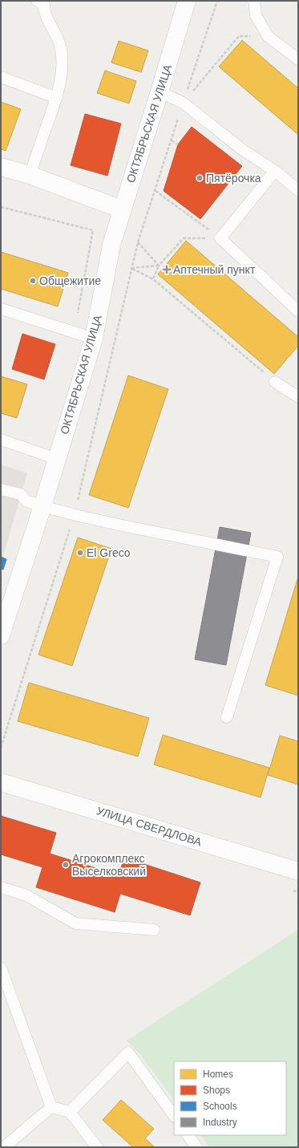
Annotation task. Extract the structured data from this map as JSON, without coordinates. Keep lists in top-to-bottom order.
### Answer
{
  "streets": {
    "street": ["ОКТЯБРЬСКАЯ УЛИЦА", "УЛИЦА СВЕРДЛОВА"]
  },
  "places": {
    "other": [
      "Пятёрочка",
      "Общежитие",
      "El Greco",
      "Агрокомплекс Выселковский"
    ],
    "health": ["Аптечный пункт"]
  },
  "legend": [
    "Homes",
    "Shops",
    "Schools",
    "Industry"
  ]
}
